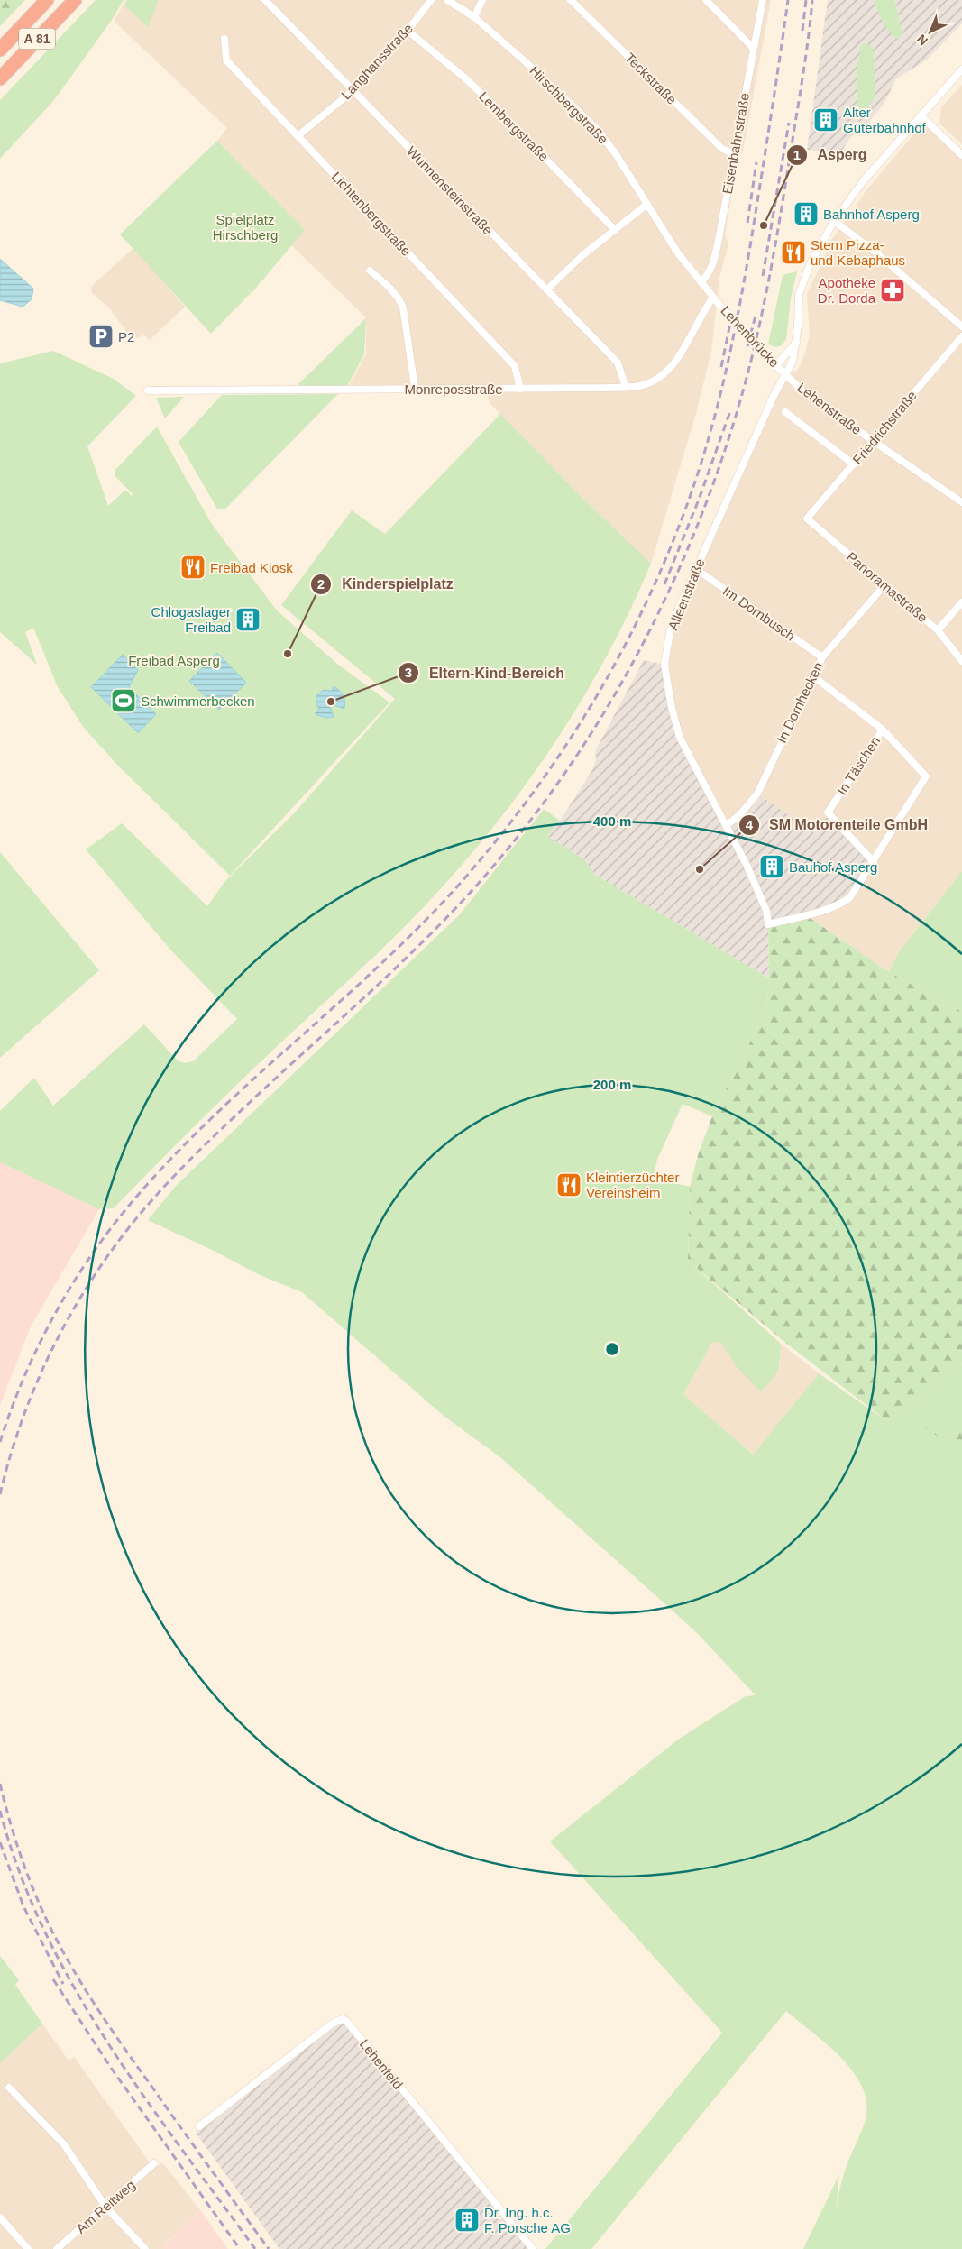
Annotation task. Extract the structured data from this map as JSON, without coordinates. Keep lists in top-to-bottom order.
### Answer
{
  "streets": {
    "highway": ["A 81"],
    "street": [
      "Langhansstraße",
      "Teckstraße",
      "Hirschbergstraße",
      "Lembergstraße",
      "Eisenbahnstraße",
      "Wunnensteinstraße",
      "Lichtenbergstraße",
      "Lehenbrücke",
      "Monreposstraße",
      "Lehenstraße",
      "Friedrichstraße",
      "Panoramastraße",
      "Alleenstraße",
      "Im Dornbusch",
      "In Dornhecken",
      "In Täschen",
      "Lehenfeld",
      "Am Reitweg"
    ]
  },
  "crossings": [
    ["Langhansstraße", "Lembergstraße"],
    ["Langhansstraße", "Wunnensteinstraße"],
    ["Langhansstraße", "Lichtenbergstraße"],
    ["Teckstraße", "Eisenbahnstraße"],
    ["Hirschbergstraße", "Eisenbahnstraße"],
    ["Hirschbergstraße", "Lehenbrücke"],
    ["Hirschbergstraße", "Monreposstraße"],
    ["Wunnensteinstraße", "Monreposstraße"],
    ["Lichtenbergstraße", "Monreposstraße"],
    ["Lehenbrücke", "Monreposstraße"],
    ["Lehenbrücke", "Lehenstraße"],
    ["Lehenbrücke", "Alleenstraße"],
    ["Lehenstraße", "Friedrichstraße"],
    ["Lehenstraße", "Alleenstraße"],
    ["Friedrichstraße", "Panoramastraße"],
    ["Panoramastraße", "In Dornhecken"],
    ["Alleenstraße", "Im Dornbusch"],
    ["Alleenstraße", "In Dornhecken"],
    ["Alleenstraße", "In Täschen"],
    ["Im Dornbusch", "In Dornhecken"],
    ["In Dornhecken", "In Täschen"]
  ],
  "parks": ["Spielplatz Hirschberg", "Freibad Asperg"],
  "places": {
    "building": [
      "Alter Güterbahnhof",
      "Bahnhof Asperg",
      "Chlogaslager Freibad",
      "Bauhof Asperg",
      "Dr. Ing. h.c. F. Porsche AG"
    ],
    "other": [
      "Asperg",
      "Kinderspielplatz",
      "Eltern-Kind-Bereich",
      "SM Motorenteile GmbH"
    ],
    "restaurant": ["Stern Pizza- und Kebaphaus", "Freibad Kiosk", "Kleintierzüchter Vereinsheim"],
    "pharmacy": ["Apotheke Dr. Dorda"],
    "parking": ["P2"],
    "sports": ["Schwimmerbecken"]
  },
  "north": "bottom left",
  "rings": ["400 m", "200 m"]
}
